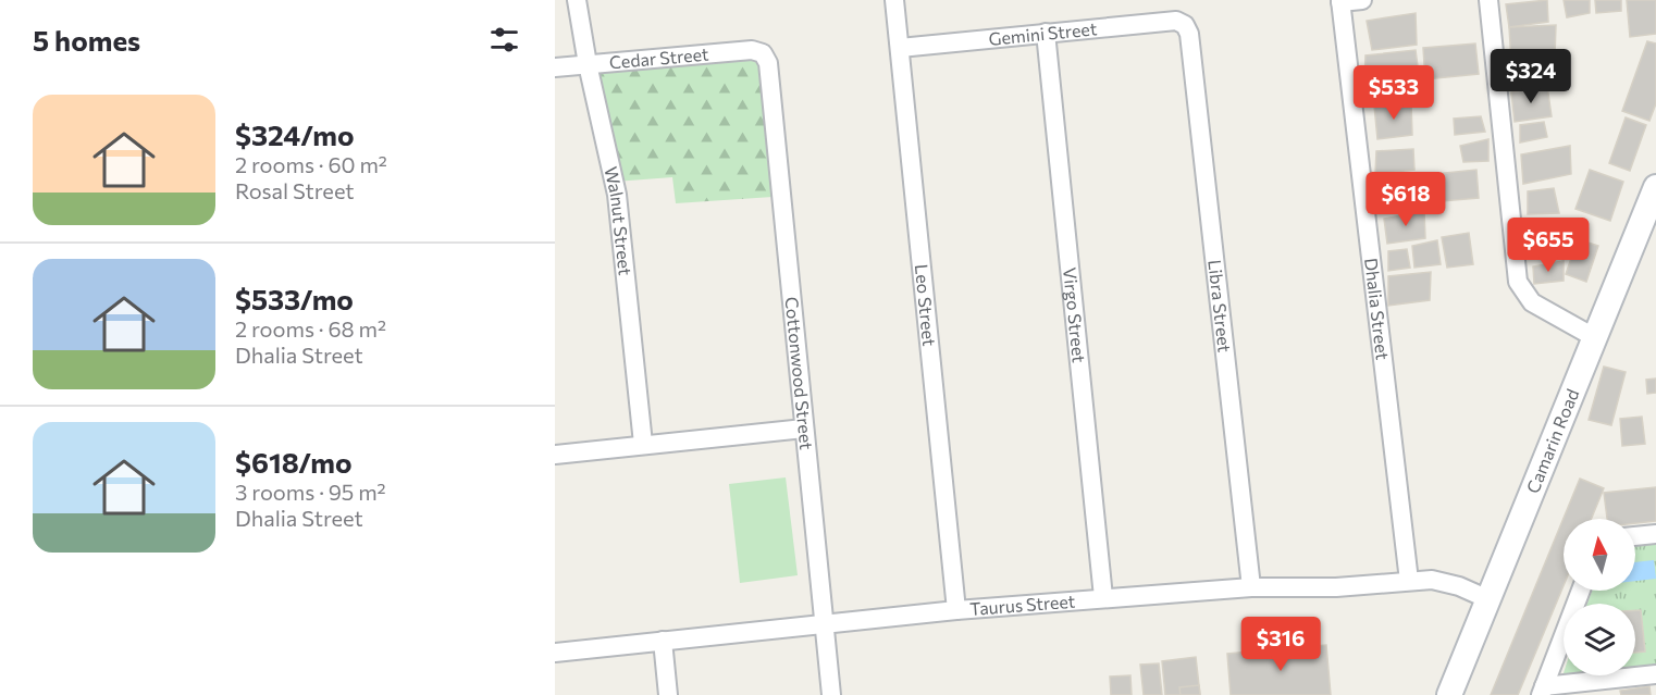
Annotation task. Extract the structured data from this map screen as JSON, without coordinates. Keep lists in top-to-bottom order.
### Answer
{
  "streets": {
    "main road": ["Camarin Road"],
    "street": [
      "Gemini Street",
      "Cedar Street",
      "Walnut Street",
      "Leo Street",
      "Libra Street",
      "Dhalia Street",
      "Virgo Street",
      "Cottonwood Street",
      "Taurus Street"
    ]
  },
  "crossings": [
    ["Gemini Street", "Leo Street"],
    ["Gemini Street", "Libra Street"],
    ["Gemini Street", "Virgo Street"],
    ["Cedar Street", "Walnut Street"],
    ["Cedar Street", "Cottonwood Street"],
    ["Leo Street", "Taurus Street"],
    ["Libra Street", "Taurus Street"],
    ["Dhalia Street", "Taurus Street"],
    ["Virgo Street", "Taurus Street"],
    ["Cottonwood Street", "Taurus Street"],
    ["Camarin Road", "Taurus Street"]
  ],
  "north": "top",
  "page": {
    "heading": "5 homes",
    "price": [
      "$324",
      "$533",
      "$618",
      "$655",
      "$316"
    ],
    "list": [
      {
        "name": "$324/mo",
        "note": "2 rooms · 60 m² · Rosal Street"
      },
      {
        "name": "$533/mo",
        "note": "2 rooms · 68 m² · Dhalia Street"
      },
      {
        "name": "$618/mo",
        "note": "3 rooms · 95 m² · Dhalia Street"
      }
    ]
  }
}
